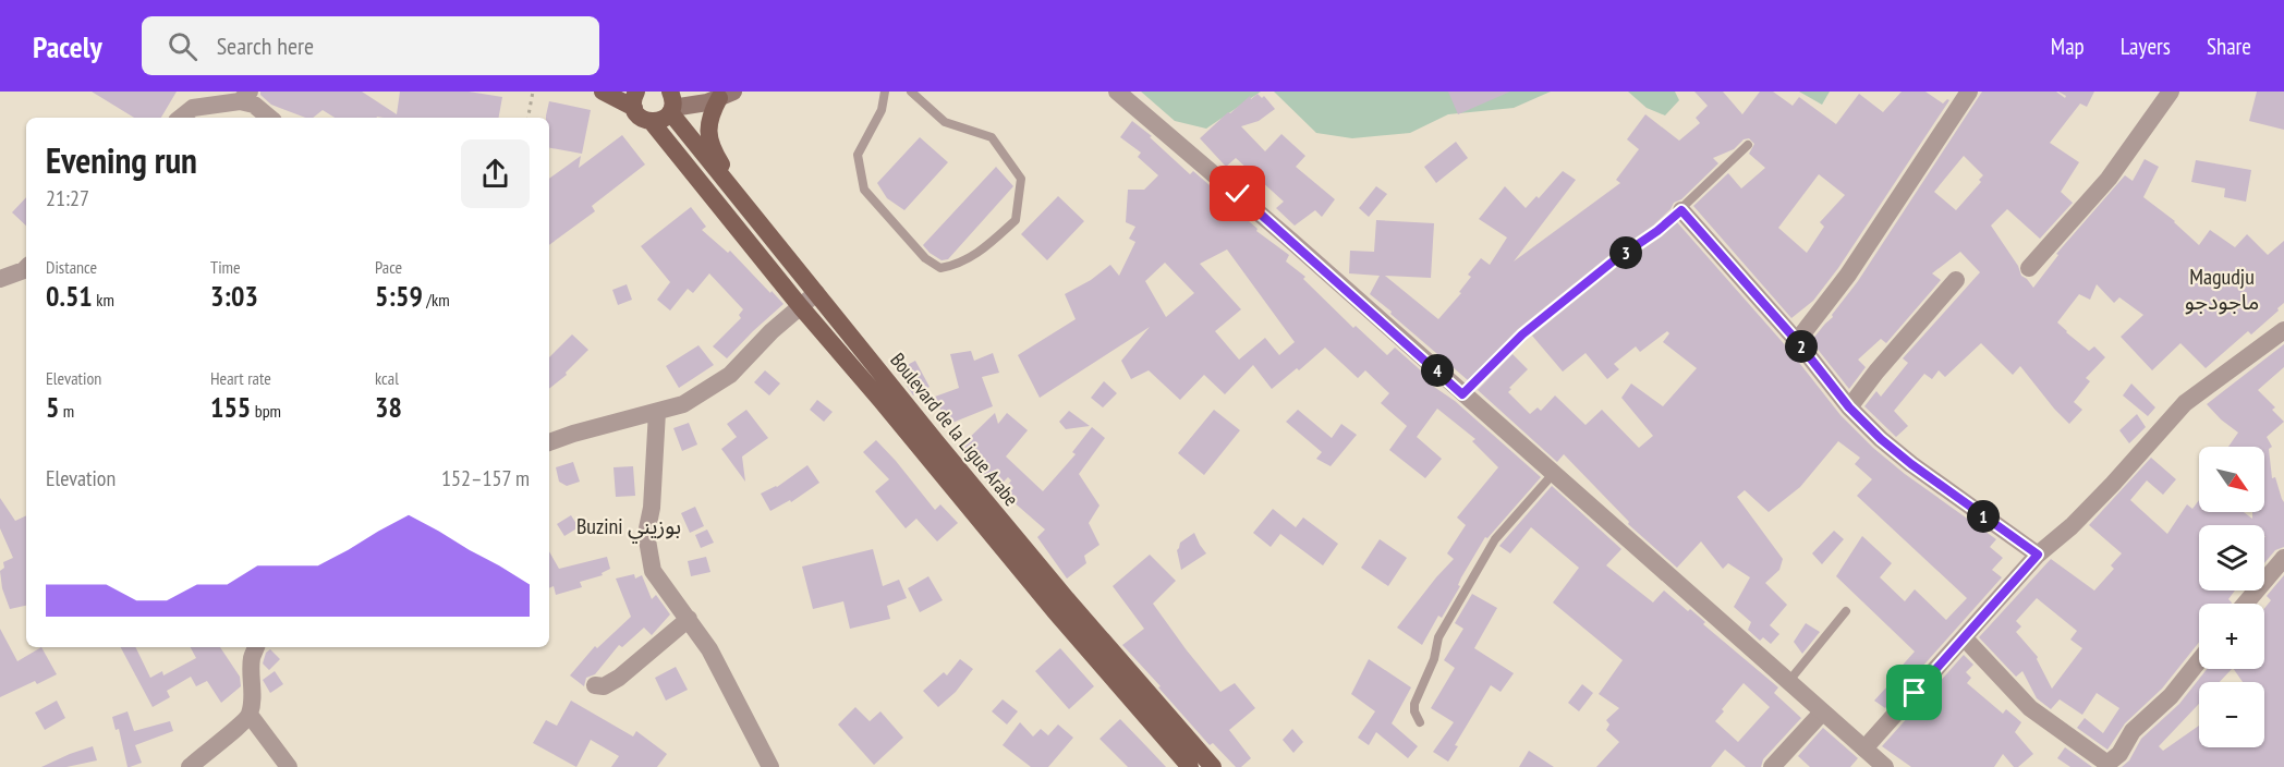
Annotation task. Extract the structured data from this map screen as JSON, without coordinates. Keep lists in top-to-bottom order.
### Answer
{
  "streets": {
    "main road": ["Boulevard de la Ligue Arabe"]
  },
  "districts": ["Magudju ماجودجو", "Buzini بوزيني"],
  "north": "bottom right",
  "page": {
    "header": "Pacely",
    "search": "Search here",
    "nav": ["Map", "Layers", "Share"],
    "heading": ["Evening run", "21:27"],
    "stats": [
      ["Distance", "0.51 km"],
      ["Time", "3:03"],
      ["Pace", "5:59 /km"],
      ["Elevation", "5 m"],
      ["Heart rate", "155 bpm"],
      ["kcal", "38"]
    ],
    "pins": [
      "3",
      "2",
      "4",
      "1"
    ],
    "map_buttons": ["+", "−"],
    "chart": ["Elevation", "152–157 m"]
  }
}
